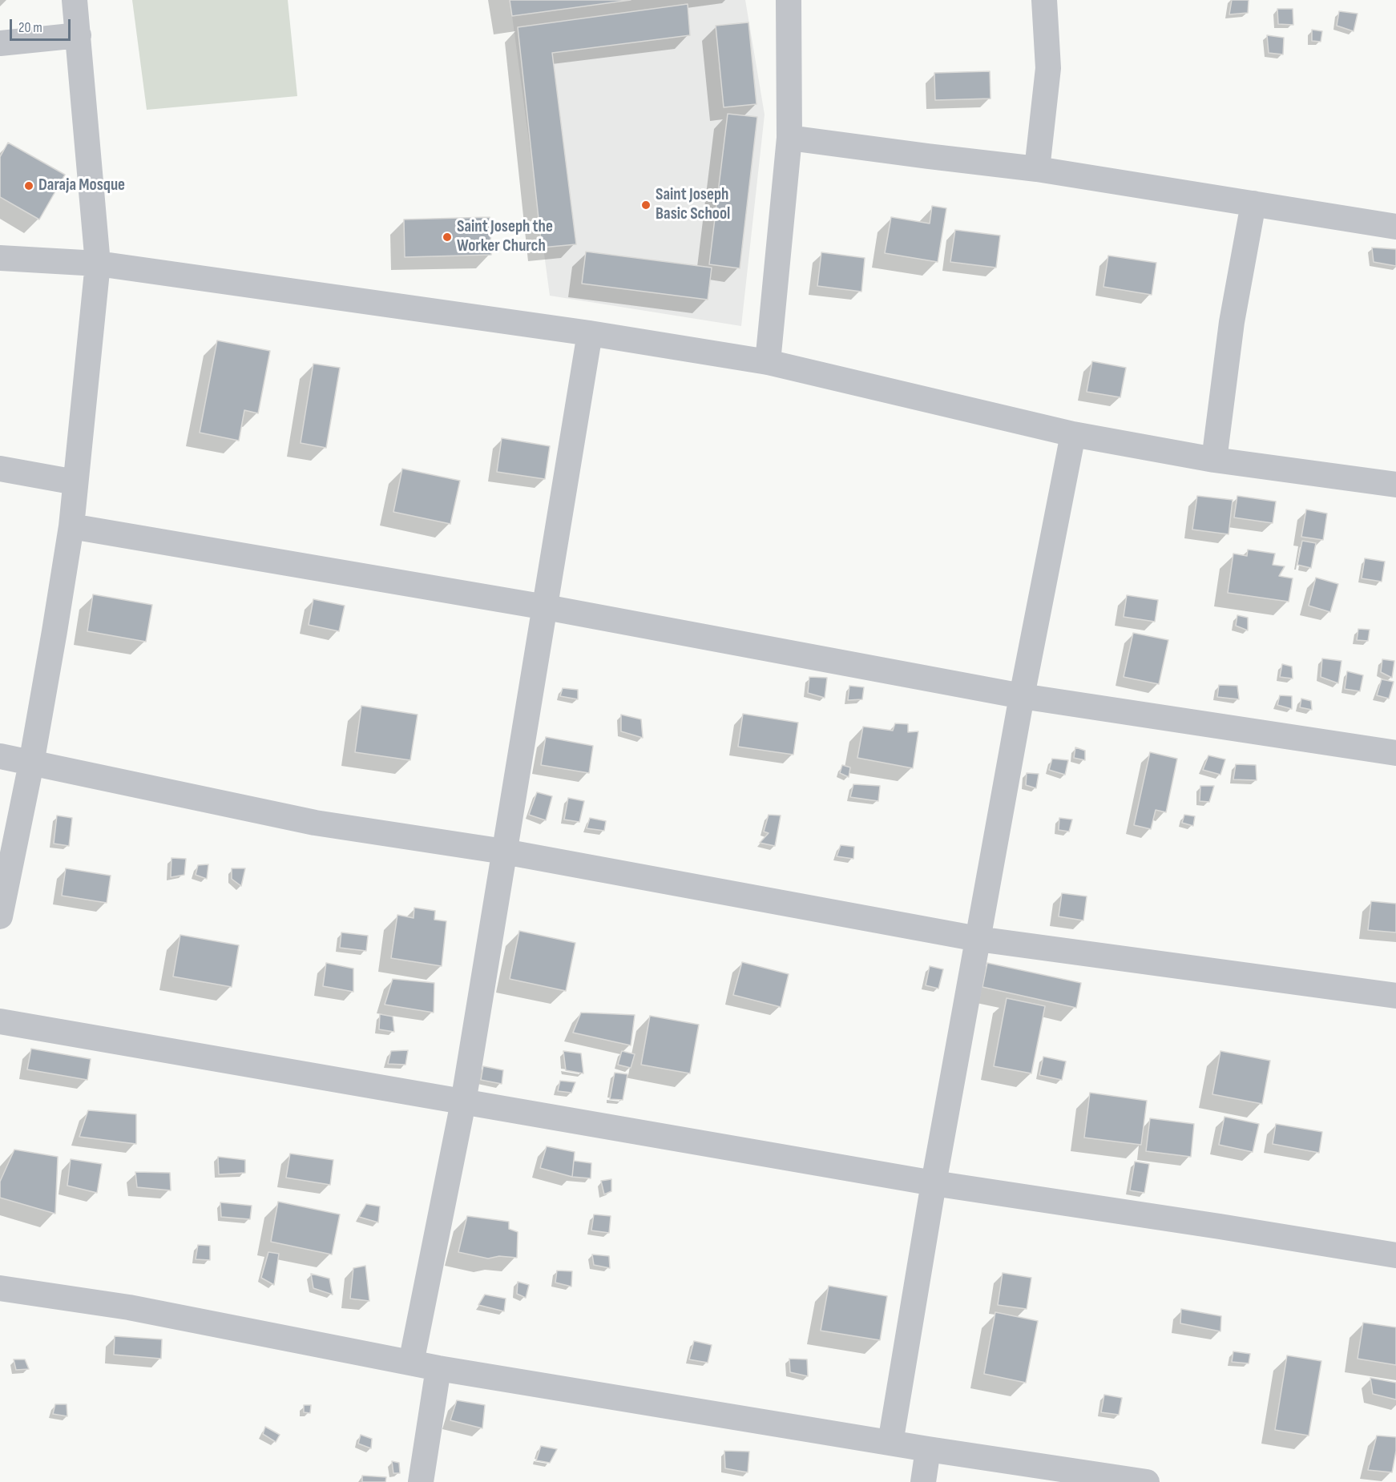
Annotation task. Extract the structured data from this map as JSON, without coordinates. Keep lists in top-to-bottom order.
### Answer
{
  "places": ["Daraja Mosque", "Saint Joseph Basic School", "Saint Joseph the Worker Church"],
  "scale_bar": "20 m"
}
